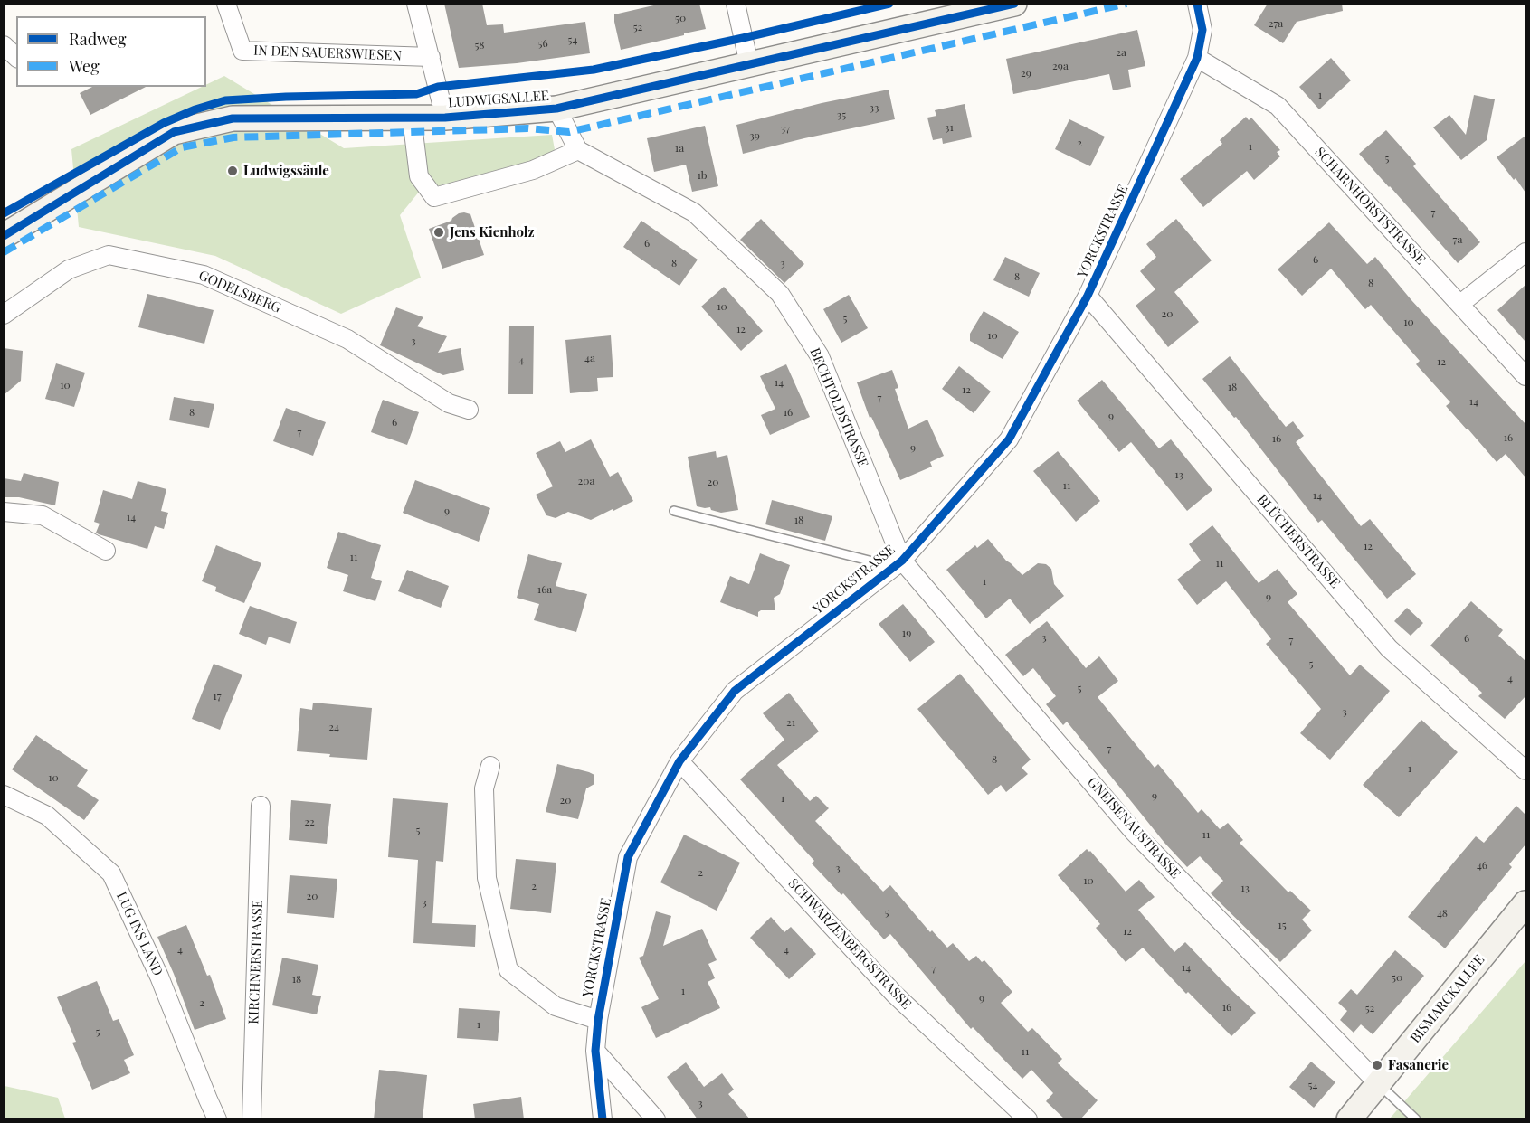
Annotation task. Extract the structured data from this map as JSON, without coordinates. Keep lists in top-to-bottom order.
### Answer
{
  "streets": {
    "street": [
      "IN DEN SAUERSWIESEN",
      "LUDWIGSALLEE",
      "SCHARNHORSTSTRASSE",
      "YORCKSTRASSE",
      "GODELSBERG",
      "BECHTOLDSTRASSE",
      "BLÜCHERSTRASSE",
      "GNEISENAUSTRASSE",
      "LUG INS LAND",
      "SCHWARZENBERGSTRASSE",
      "KIRCHNERSTRASSE",
      "BISMARCKALLEE"
    ]
  },
  "crossings": [
    ["SCHARNHORSTSTRASSE", "YORCKSTRASSE"],
    ["YORCKSTRASSE", "BECHTOLDSTRASSE"],
    ["YORCKSTRASSE", "BLÜCHERSTRASSE"],
    ["YORCKSTRASSE", "GNEISENAUSTRASSE"],
    ["YORCKSTRASSE", "SCHWARZENBERGSTRASSE"],
    ["BECHTOLDSTRASSE", "GNEISENAUSTRASSE"],
    ["GNEISENAUSTRASSE", "BISMARCKALLEE"]
  ],
  "places": ["Ludwigssäule", "Jens Kienholz", "Fasanerie"],
  "house_numbers": [
    "50",
    "27a",
    "52",
    "54",
    "56",
    "58",
    "2a",
    "29a",
    "29",
    "1",
    "33",
    "35",
    "31",
    "37",
    "39",
    "2",
    "1",
    "1a",
    "5",
    "1b",
    "7",
    "7a",
    "6",
    "6",
    "8",
    "3",
    "8",
    "8",
    "10",
    "20",
    "5",
    "10",
    "12",
    "10",
    "3",
    "4a",
    "4",
    "12",
    "14",
    "10",
    "18",
    "12",
    "7",
    "14",
    "8",
    "16",
    "9",
    "6",
    "7",
    "16",
    "16",
    "9",
    "13",
    "20a",
    "20",
    "11",
    "14",
    "9",
    "14",
    "18",
    "12",
    "11",
    "11",
    "1",
    "16a",
    "9",
    "19",
    "3",
    "6",
    "7",
    "5",
    "4",
    "5",
    "17",
    "3",
    "21",
    "24",
    "7",
    "8",
    "1",
    "10",
    "9",
    "1",
    "20",
    "22",
    "5",
    "11",
    "46",
    "3",
    "2",
    "10",
    "2",
    "13",
    "20",
    "3",
    "5",
    "48",
    "15",
    "12",
    "4",
    "4",
    "14",
    "7",
    "50",
    "18",
    "1",
    "9",
    "2",
    "16",
    "52",
    "1",
    "5",
    "11",
    "54",
    "3"
  ],
  "legend": ["Radweg", "Weg"]
}
